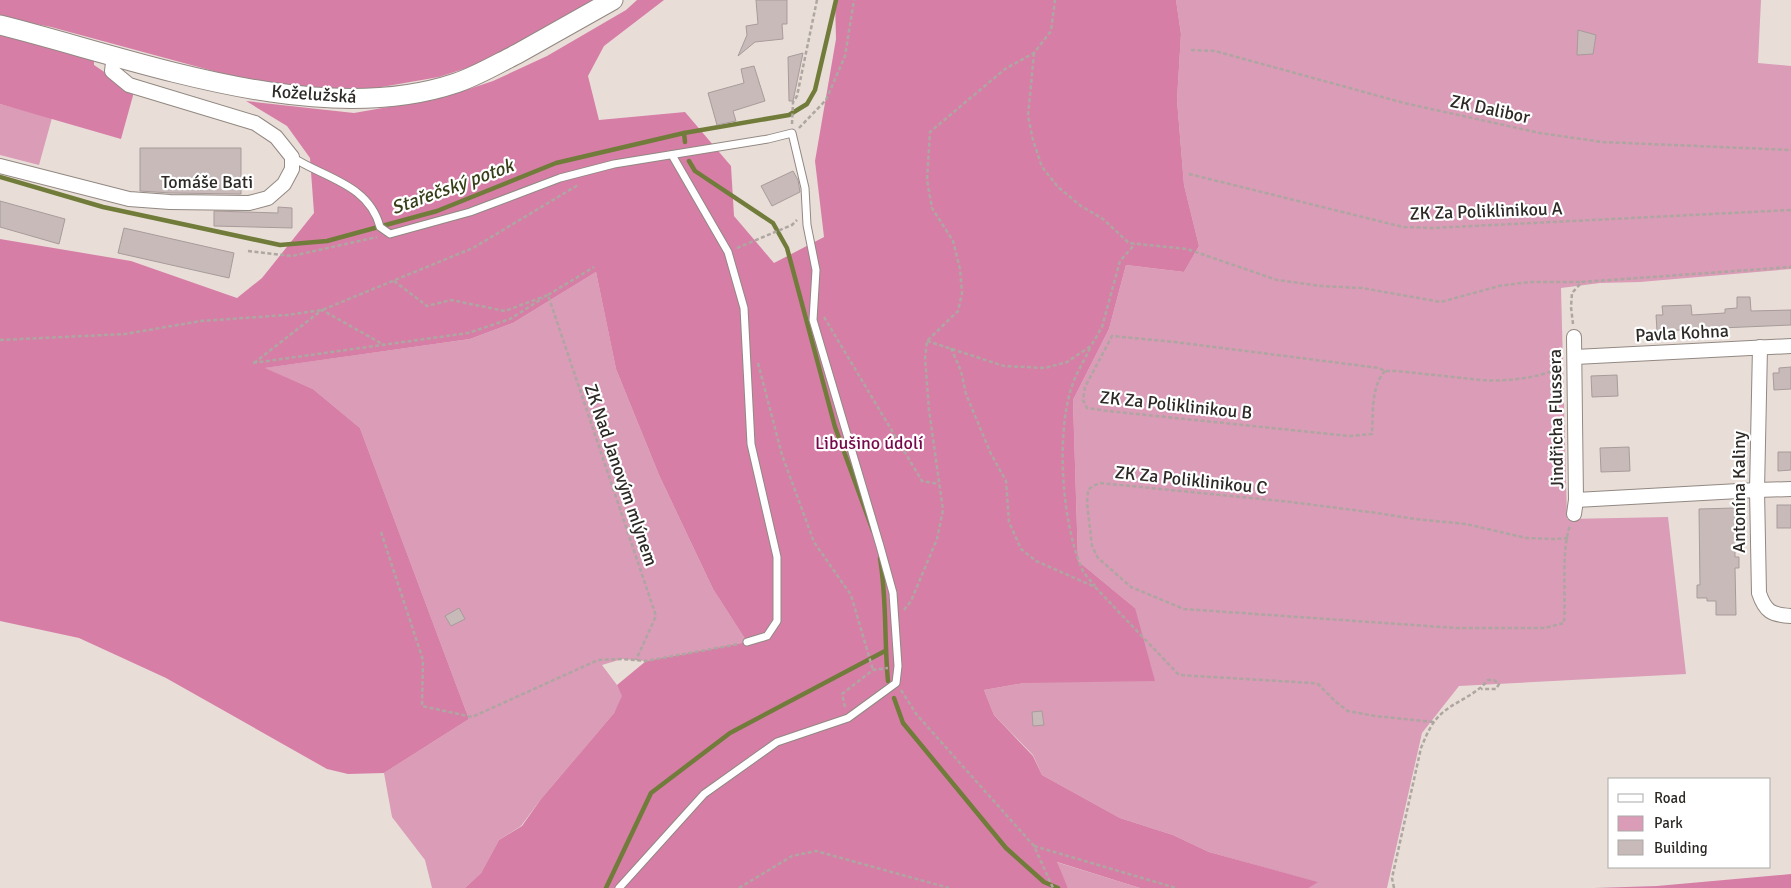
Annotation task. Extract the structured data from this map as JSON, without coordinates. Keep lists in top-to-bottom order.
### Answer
{
  "streets": {
    "main road": ["Koželužská"],
    "street": [
      "Tomáše Bati",
      "Pavla Kohna",
      "Jindřicha Flussera",
      "Antonína Kaliny"
    ],
    "path": [
      "ZK Dalibor",
      "ZK Za Poliklinikou A",
      "ZK Za Poliklinikou B",
      "ZK Nad Janovým mlýnem",
      "ZK Za Poliklinikou C"
    ]
  },
  "crossings": [
    ["Pavla Kohna", "ZK Za Poliklinikou B"],
    ["Pavla Kohna", "Jindřicha Flussera"],
    ["Pavla Kohna", "Antonína Kaliny"],
    ["ZK Za Poliklinikou B", "Jindřicha Flussera"],
    ["Jindřicha Flussera", "ZK Za Poliklinikou C"],
    ["Jindřicha Flussera", "Antonína Kaliny"]
  ],
  "water": ["Stařečský potok"],
  "parks": ["Libušino údolí"],
  "legend": ["Road", "Park", "Building"]
}
